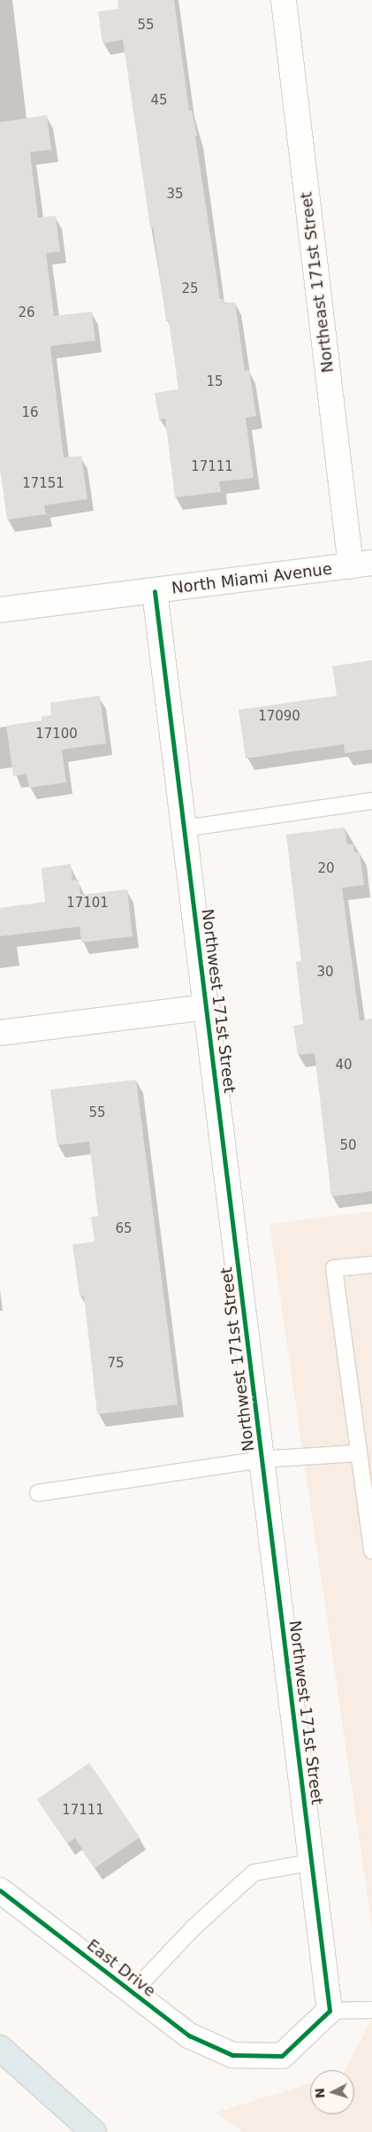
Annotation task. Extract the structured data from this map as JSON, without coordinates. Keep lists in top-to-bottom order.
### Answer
{
  "streets": {
    "street": [
      "Northeast 171st Street",
      "North Miami Avenue",
      "Northwest 171st Street",
      "East Drive"
    ]
  },
  "crossings": [
    ["Northeast 171st Street", "North Miami Avenue"],
    ["North Miami Avenue", "Northwest 171st Street"],
    ["Northwest 171st Street", "East Drive"]
  ],
  "house_numbers": [
    "55",
    "45",
    "35",
    "25",
    "26",
    "15",
    "16",
    "17111",
    "17151",
    "17090",
    "17100",
    "20",
    "17101",
    "30",
    "40",
    "55",
    "50",
    "65",
    "75",
    "17111"
  ],
  "north": "left"
}
